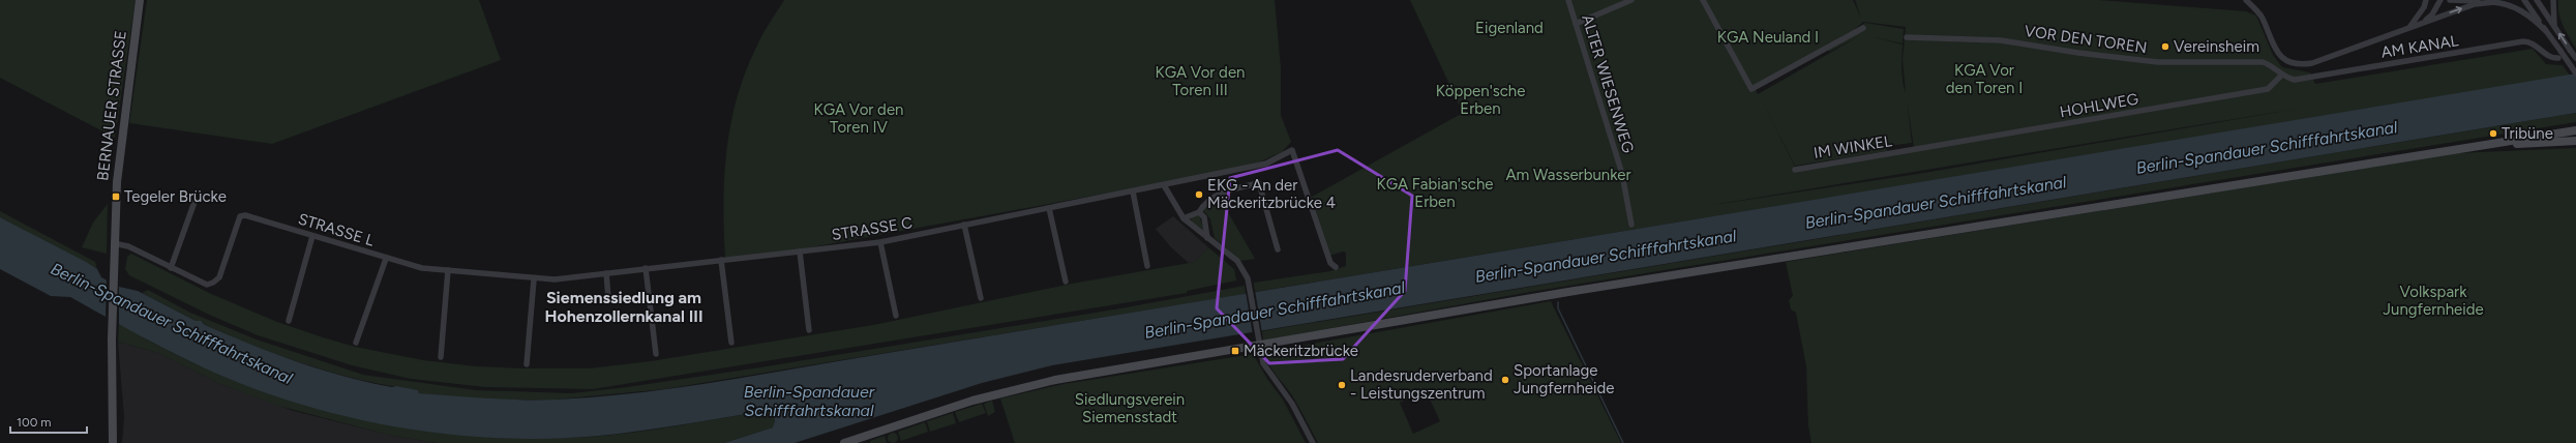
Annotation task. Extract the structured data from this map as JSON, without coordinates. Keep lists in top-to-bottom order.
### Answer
{
  "streets": {
    "main road": ["BERNAUER STRASSE"],
    "street": [
      "VOR DEN TOREN",
      "AM KANAL",
      "ALTER WIESENWEG",
      "HOHLWEG",
      "IM WINKEL",
      "STRASSE C",
      "STRASSE L"
    ]
  },
  "crossings": [
    ["VOR DEN TOREN", "AM KANAL"],
    ["VOR DEN TOREN", "HOHLWEG"],
    ["AM KANAL", "HOHLWEG"],
    ["BERNAUER STRASSE", "STRASSE L"],
    ["HOHLWEG", "IM WINKEL"],
    ["STRASSE C", "STRASSE L"]
  ],
  "districts": ["Siemenssiedlung am Hohenzollernkanal III"],
  "water": ["Berlin-Spandauer Schifffahrtskanal"],
  "parks": [
    "Eigenland",
    "KGA Neuland I",
    "KGA Vor den Toren I",
    "KGA Vor den Toren III",
    "Köppen'sche Erben",
    "KGA Vor den Toren IV",
    "Am Wasserbunker",
    "KGA Fabian'sche Erben",
    "Volkspark Jungfernheide",
    "Siedlungsverein Siemensstadt"
  ],
  "places": {
    "other": [
      "Vereinsheim",
      "Tribüne",
      "EKG - An der Mäckeritzbrücke 4",
      "Sportanlage Jungfernheide",
      "Landesruderverband - Leistungszentrum"
    ],
    "transit": ["Tegeler Brücke", "Mäckeritzbrücke"]
  },
  "scale_bar": "100 m"
}
